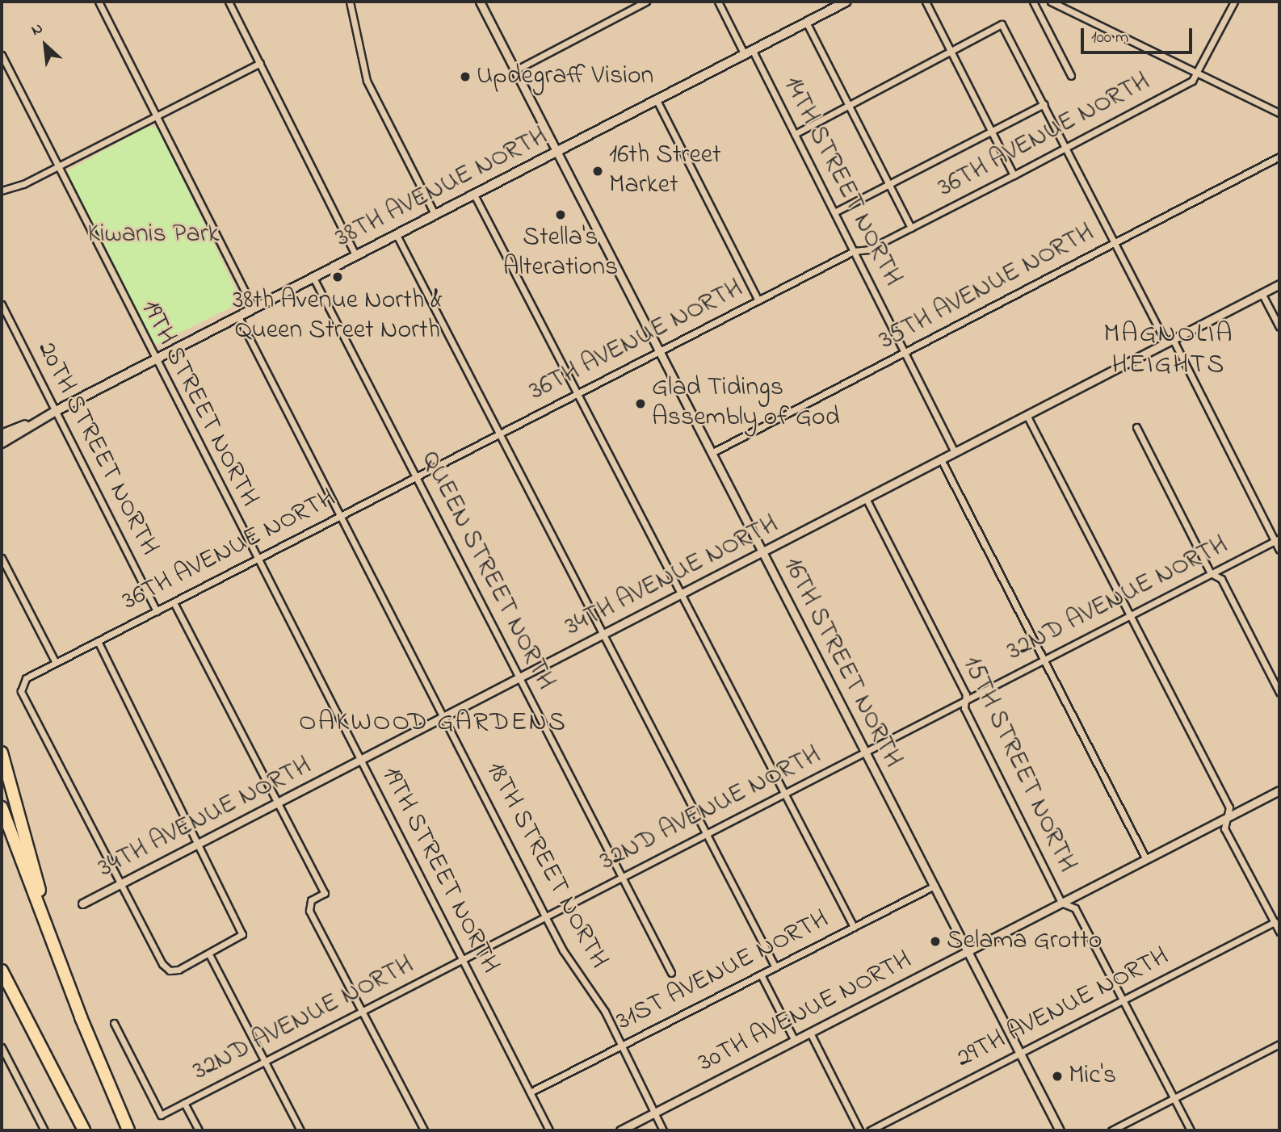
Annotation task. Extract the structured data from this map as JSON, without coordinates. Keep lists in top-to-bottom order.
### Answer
{
  "streets": {
    "main road": ["38TH AVENUE NORTH"],
    "street": [
      "36TH AVENUE NORTH",
      "14TH STREET NORTH",
      "35TH AVENUE NORTH",
      "19TH STREET NORTH",
      "20TH STREET NORTH",
      "QUEEN STREET NORTH",
      "34TH AVENUE NORTH",
      "32ND AVENUE NORTH",
      "16TH STREET NORTH",
      "15TH STREET NORTH",
      "18TH STREET NORTH",
      "31ST AVENUE NORTH",
      "29TH AVENUE NORTH",
      "30TH AVENUE NORTH"
    ]
  },
  "crossings": [
    ["36TH AVENUE NORTH", "14TH STREET NORTH"],
    ["36TH AVENUE NORTH", "19TH STREET NORTH"],
    ["36TH AVENUE NORTH", "20TH STREET NORTH"],
    ["36TH AVENUE NORTH", "QUEEN STREET NORTH"],
    ["36TH AVENUE NORTH", "34TH AVENUE NORTH"],
    ["36TH AVENUE NORTH", "16TH STREET NORTH"],
    ["36TH AVENUE NORTH", "18TH STREET NORTH"],
    ["14TH STREET NORTH", "38TH AVENUE NORTH"],
    ["14TH STREET NORTH", "35TH AVENUE NORTH"],
    ["14TH STREET NORTH", "34TH AVENUE NORTH"],
    ["38TH AVENUE NORTH", "19TH STREET NORTH"],
    ["38TH AVENUE NORTH", "20TH STREET NORTH"],
    ["38TH AVENUE NORTH", "QUEEN STREET NORTH"],
    ["38TH AVENUE NORTH", "16TH STREET NORTH"],
    ["38TH AVENUE NORTH", "18TH STREET NORTH"],
    ["35TH AVENUE NORTH", "16TH STREET NORTH"],
    ["19TH STREET NORTH", "34TH AVENUE NORTH"],
    ["19TH STREET NORTH", "32ND AVENUE NORTH"],
    ["19TH STREET NORTH", "31ST AVENUE NORTH"],
    ["QUEEN STREET NORTH", "34TH AVENUE NORTH"],
    ["QUEEN STREET NORTH", "32ND AVENUE NORTH"],
    ["34TH AVENUE NORTH", "16TH STREET NORTH"],
    ["34TH AVENUE NORTH", "15TH STREET NORTH"],
    ["34TH AVENUE NORTH", "18TH STREET NORTH"],
    ["32ND AVENUE NORTH", "16TH STREET NORTH"],
    ["32ND AVENUE NORTH", "15TH STREET NORTH"],
    ["32ND AVENUE NORTH", "18TH STREET NORTH"],
    ["16TH STREET NORTH", "31ST AVENUE NORTH"],
    ["16TH STREET NORTH", "29TH AVENUE NORTH"],
    ["16TH STREET NORTH", "30TH AVENUE NORTH"],
    ["15TH STREET NORTH", "29TH AVENUE NORTH"],
    ["15TH STREET NORTH", "30TH AVENUE NORTH"],
    ["18TH STREET NORTH", "31ST AVENUE NORTH"],
    ["18TH STREET NORTH", "30TH AVENUE NORTH"]
  ],
  "districts": ["MAGNOLIA HEIGHTS", "OAKWOOD GARDENS"],
  "parks": ["Kiwanis Park"],
  "places": [
    "Updegraff Vision",
    "16th Street Market",
    "Stella's Alterations",
    "38th Avenue North & Queen Street North",
    "Glad Tidings Assembly of God",
    "Selama Grotto",
    "Mic's"
  ],
  "scale_bar": "100 m",
  "north": "top left"
}
